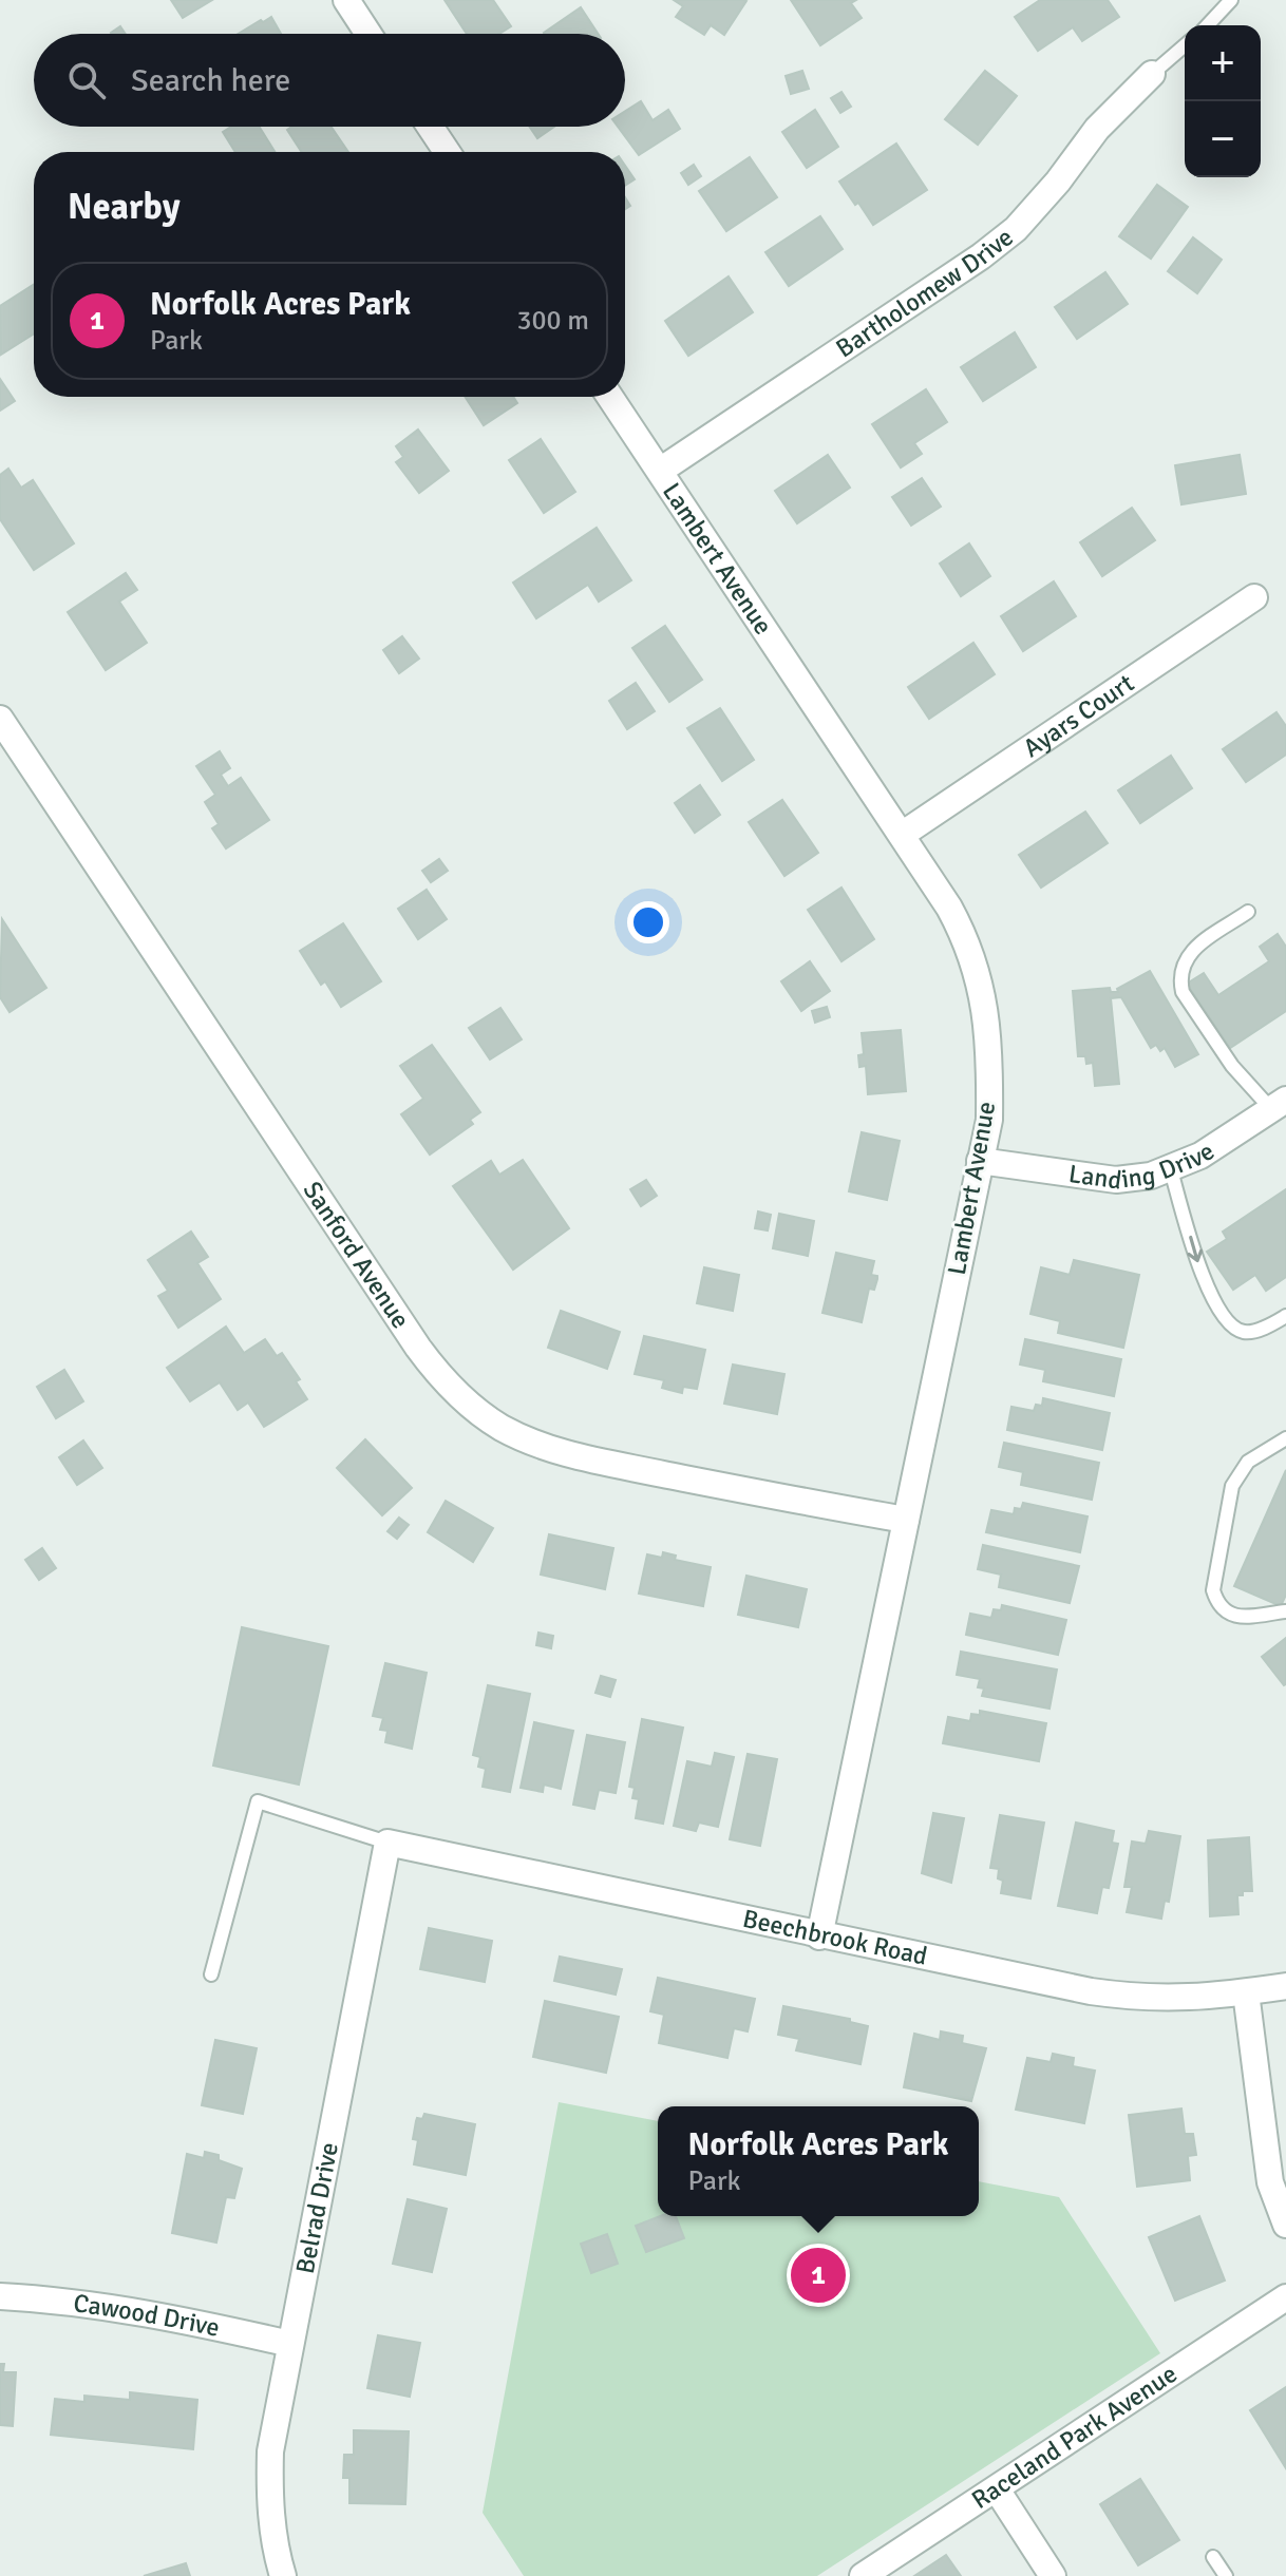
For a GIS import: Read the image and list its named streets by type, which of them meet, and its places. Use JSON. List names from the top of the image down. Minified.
{"streets":{"street":["Bartholomew Drive","Lambert Avenue","Ayars Court","Landing Drive","Sanford Avenue","Beechbrook Road","Belrad Drive","Cawood Drive","Raceland Park Avenue"]},"crossings":[["Bartholomew Drive","Lambert Avenue"],["Lambert Avenue","Ayars Court"],["Lambert Avenue","Landing Drive"],["Lambert Avenue","Sanford Avenue"],["Lambert Avenue","Beechbrook Road"],["Beechbrook Road","Belrad Drive"],["Belrad Drive","Cawood Drive"]],"page":{"map_buttons":["+","−"],"search":"Search here","heading":"Nearby","list":[{"mark":"1","name":"Norfolk Acres Park","note":"Park","value":"300 m"}],"popup":["Norfolk Acres Park","Park"],"pins":"1"}}
